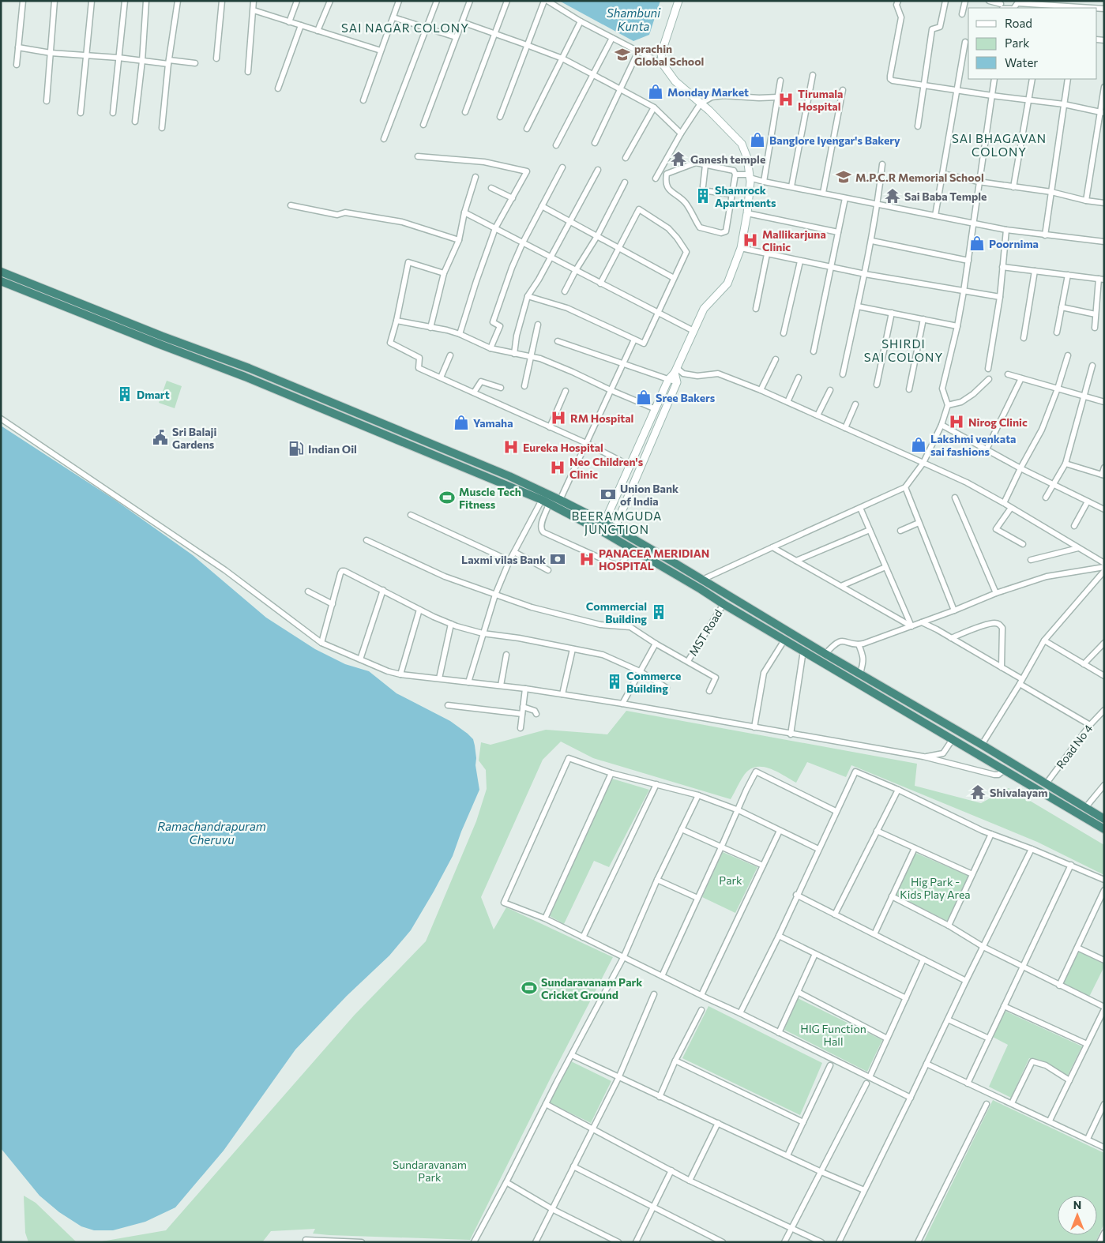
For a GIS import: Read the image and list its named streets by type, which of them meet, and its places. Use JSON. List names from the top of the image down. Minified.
{"streets":{"street":["MST Road","Road No 4"]},"districts":["SAI NAGAR COLONY","SAI BHAGAVAN COLONY","SHIRDI SAI COLONY","BEERAMGUDA JUNCTION"],"water":["Shambuni Kunta","Ramachandrapuram Cheruvu"],"parks":["Park","Hig Park - Kids Play Area","HIG Function Hall","Sundaravanam Park"],"places":{"school or university":["prachin Global School","M.P.C.R Memorial School"],"shop":["Monday Market","Banglore Iyengar's Bakery","Poornima","Sree Bakers","Yamaha","Lakshmi venkata sai fashions"],"hospital":["Tirumala Hospital","Mallikarjuna Clinic","RM Hospital","Nirog Clinic","Eureka Hospital","Neo Children's Clinic","PANACEA MERIDIAN HOSPITAL"],"temple":["Ganesh temple","Sai Baba Temple","Shivalayam"],"building":["Shamrock Apartments","Dmart","Commercial Building","Commerce Building"],"public building":["Sri Balaji Gardens"],"fuel station":["Indian Oil"],"bank":["Union Bank of India","Laxmi vilas Bank"],"sports":["Muscle Tech Fitness","Sundaravanam Park Cricket Ground"]},"legend":["Road","Park","Water"],"north":"top"}
